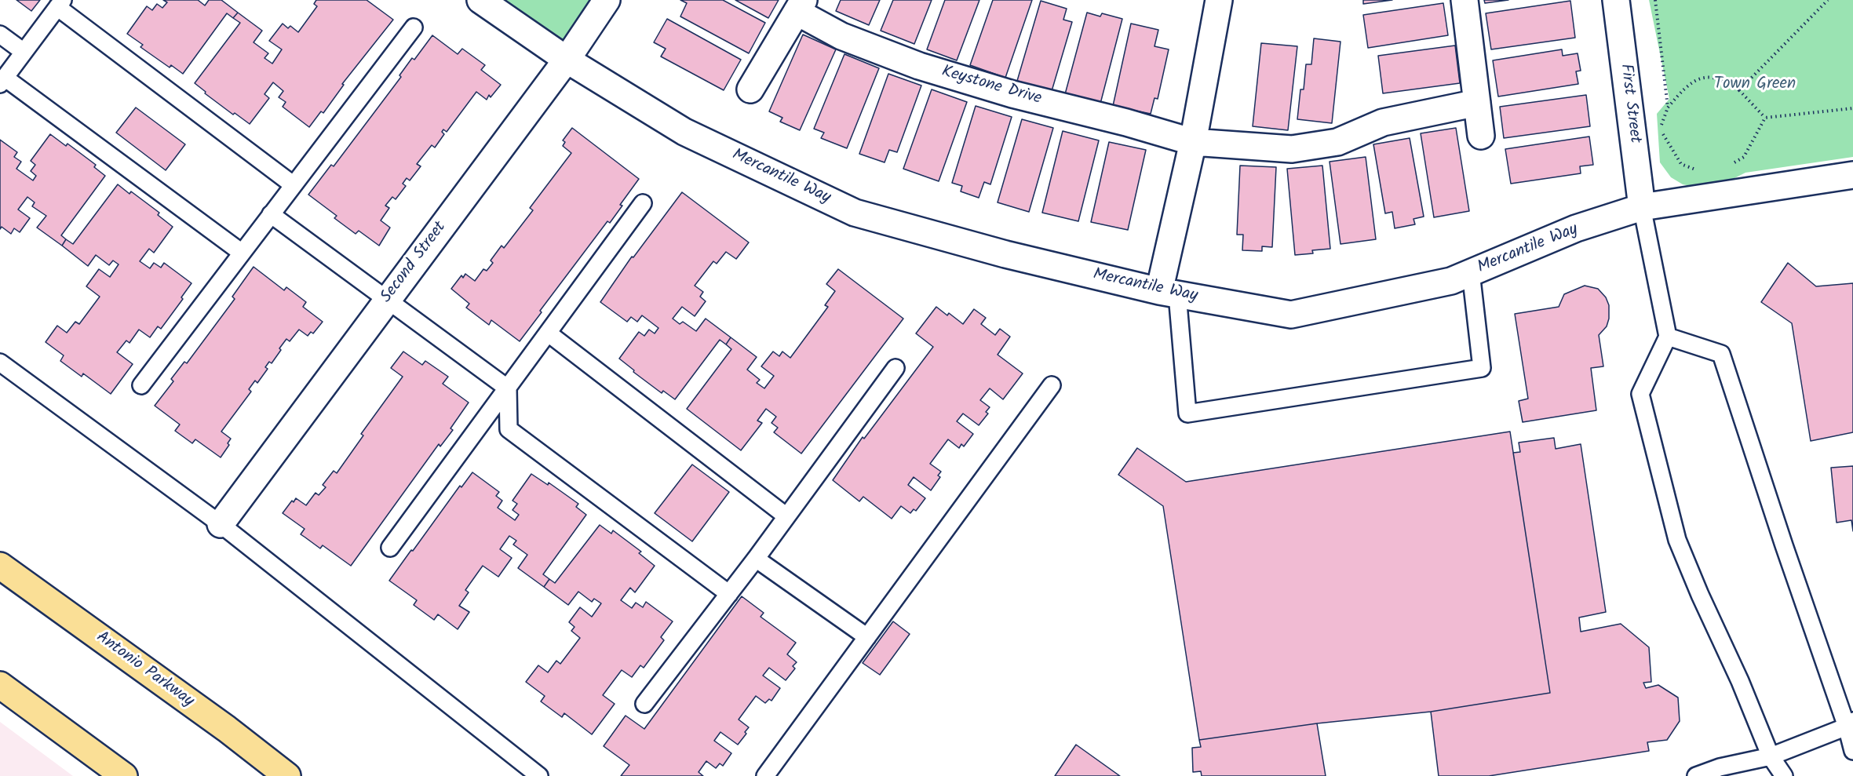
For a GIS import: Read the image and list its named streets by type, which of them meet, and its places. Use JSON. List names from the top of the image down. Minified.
{"streets":{"main road":["Antonio Parkway"],"street":["Keystone Drive","First Street","Mercantile Way","Second Street"]},"crossings":[["First Street","Mercantile Way"],["Mercantile Way","Second Street"]],"parks":["Town Green"]}
